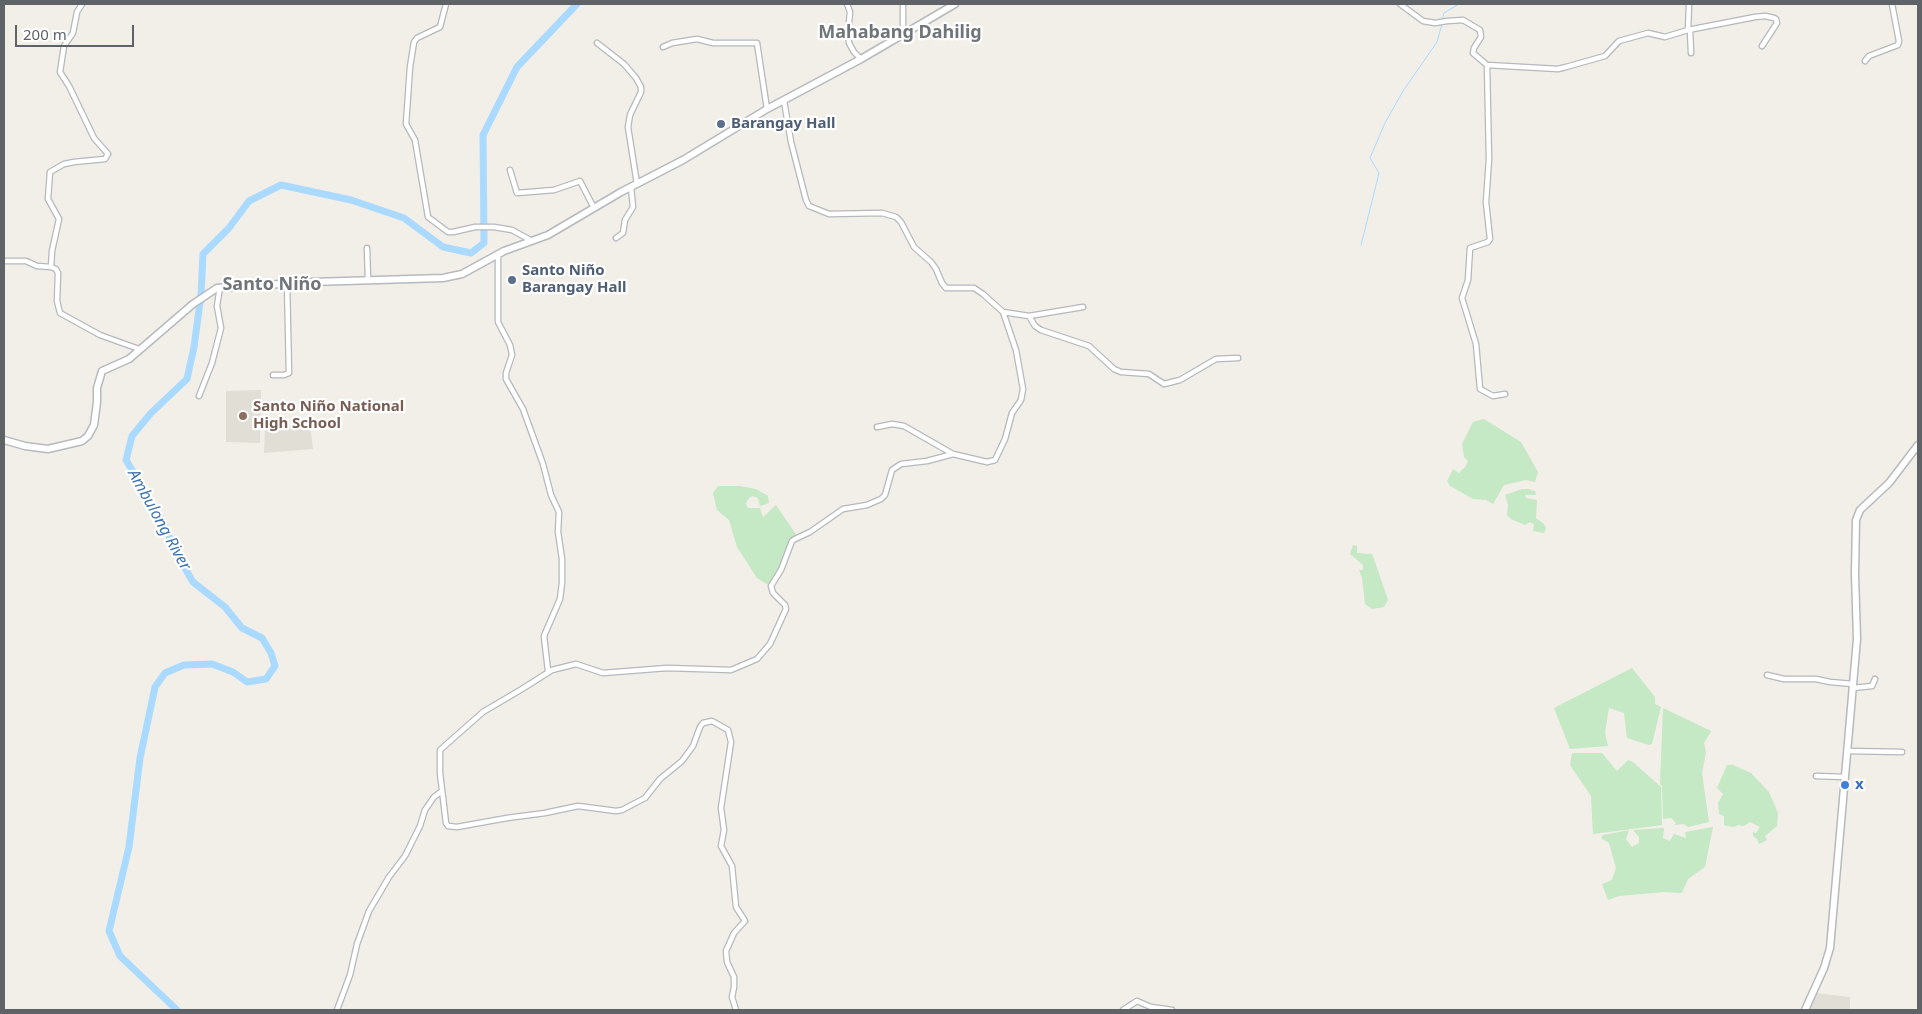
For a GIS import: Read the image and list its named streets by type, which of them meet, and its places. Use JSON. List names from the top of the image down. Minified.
{"districts":["Mahabang Dahilig","Santo Niño"],"water":["Ambulong River"],"places":["Barangay Hall","Santo Niño Barangay Hall","Santo Niño National High School","x"],"scale_bar":"200 m"}
